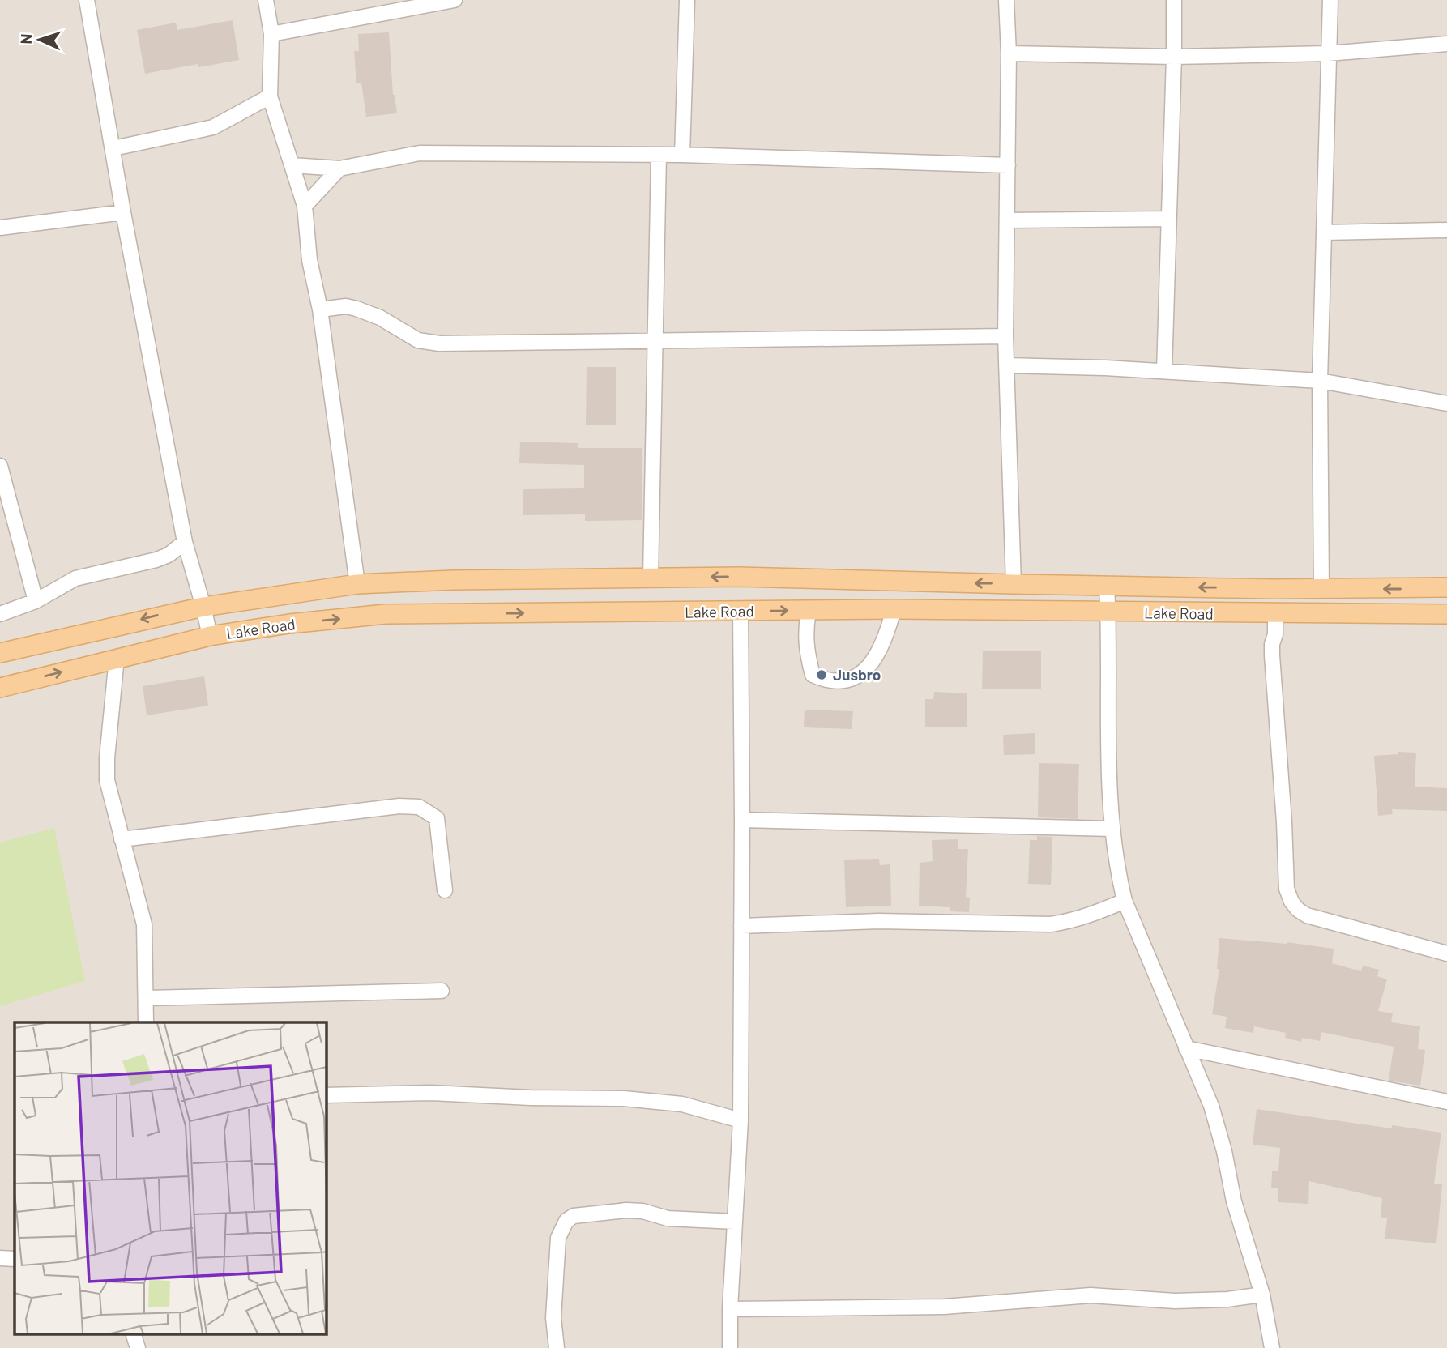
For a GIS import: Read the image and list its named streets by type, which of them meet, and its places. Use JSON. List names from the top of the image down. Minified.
{"streets":{"main road":["Lake Road"]},"places":["Jusbro"],"north":"left"}
